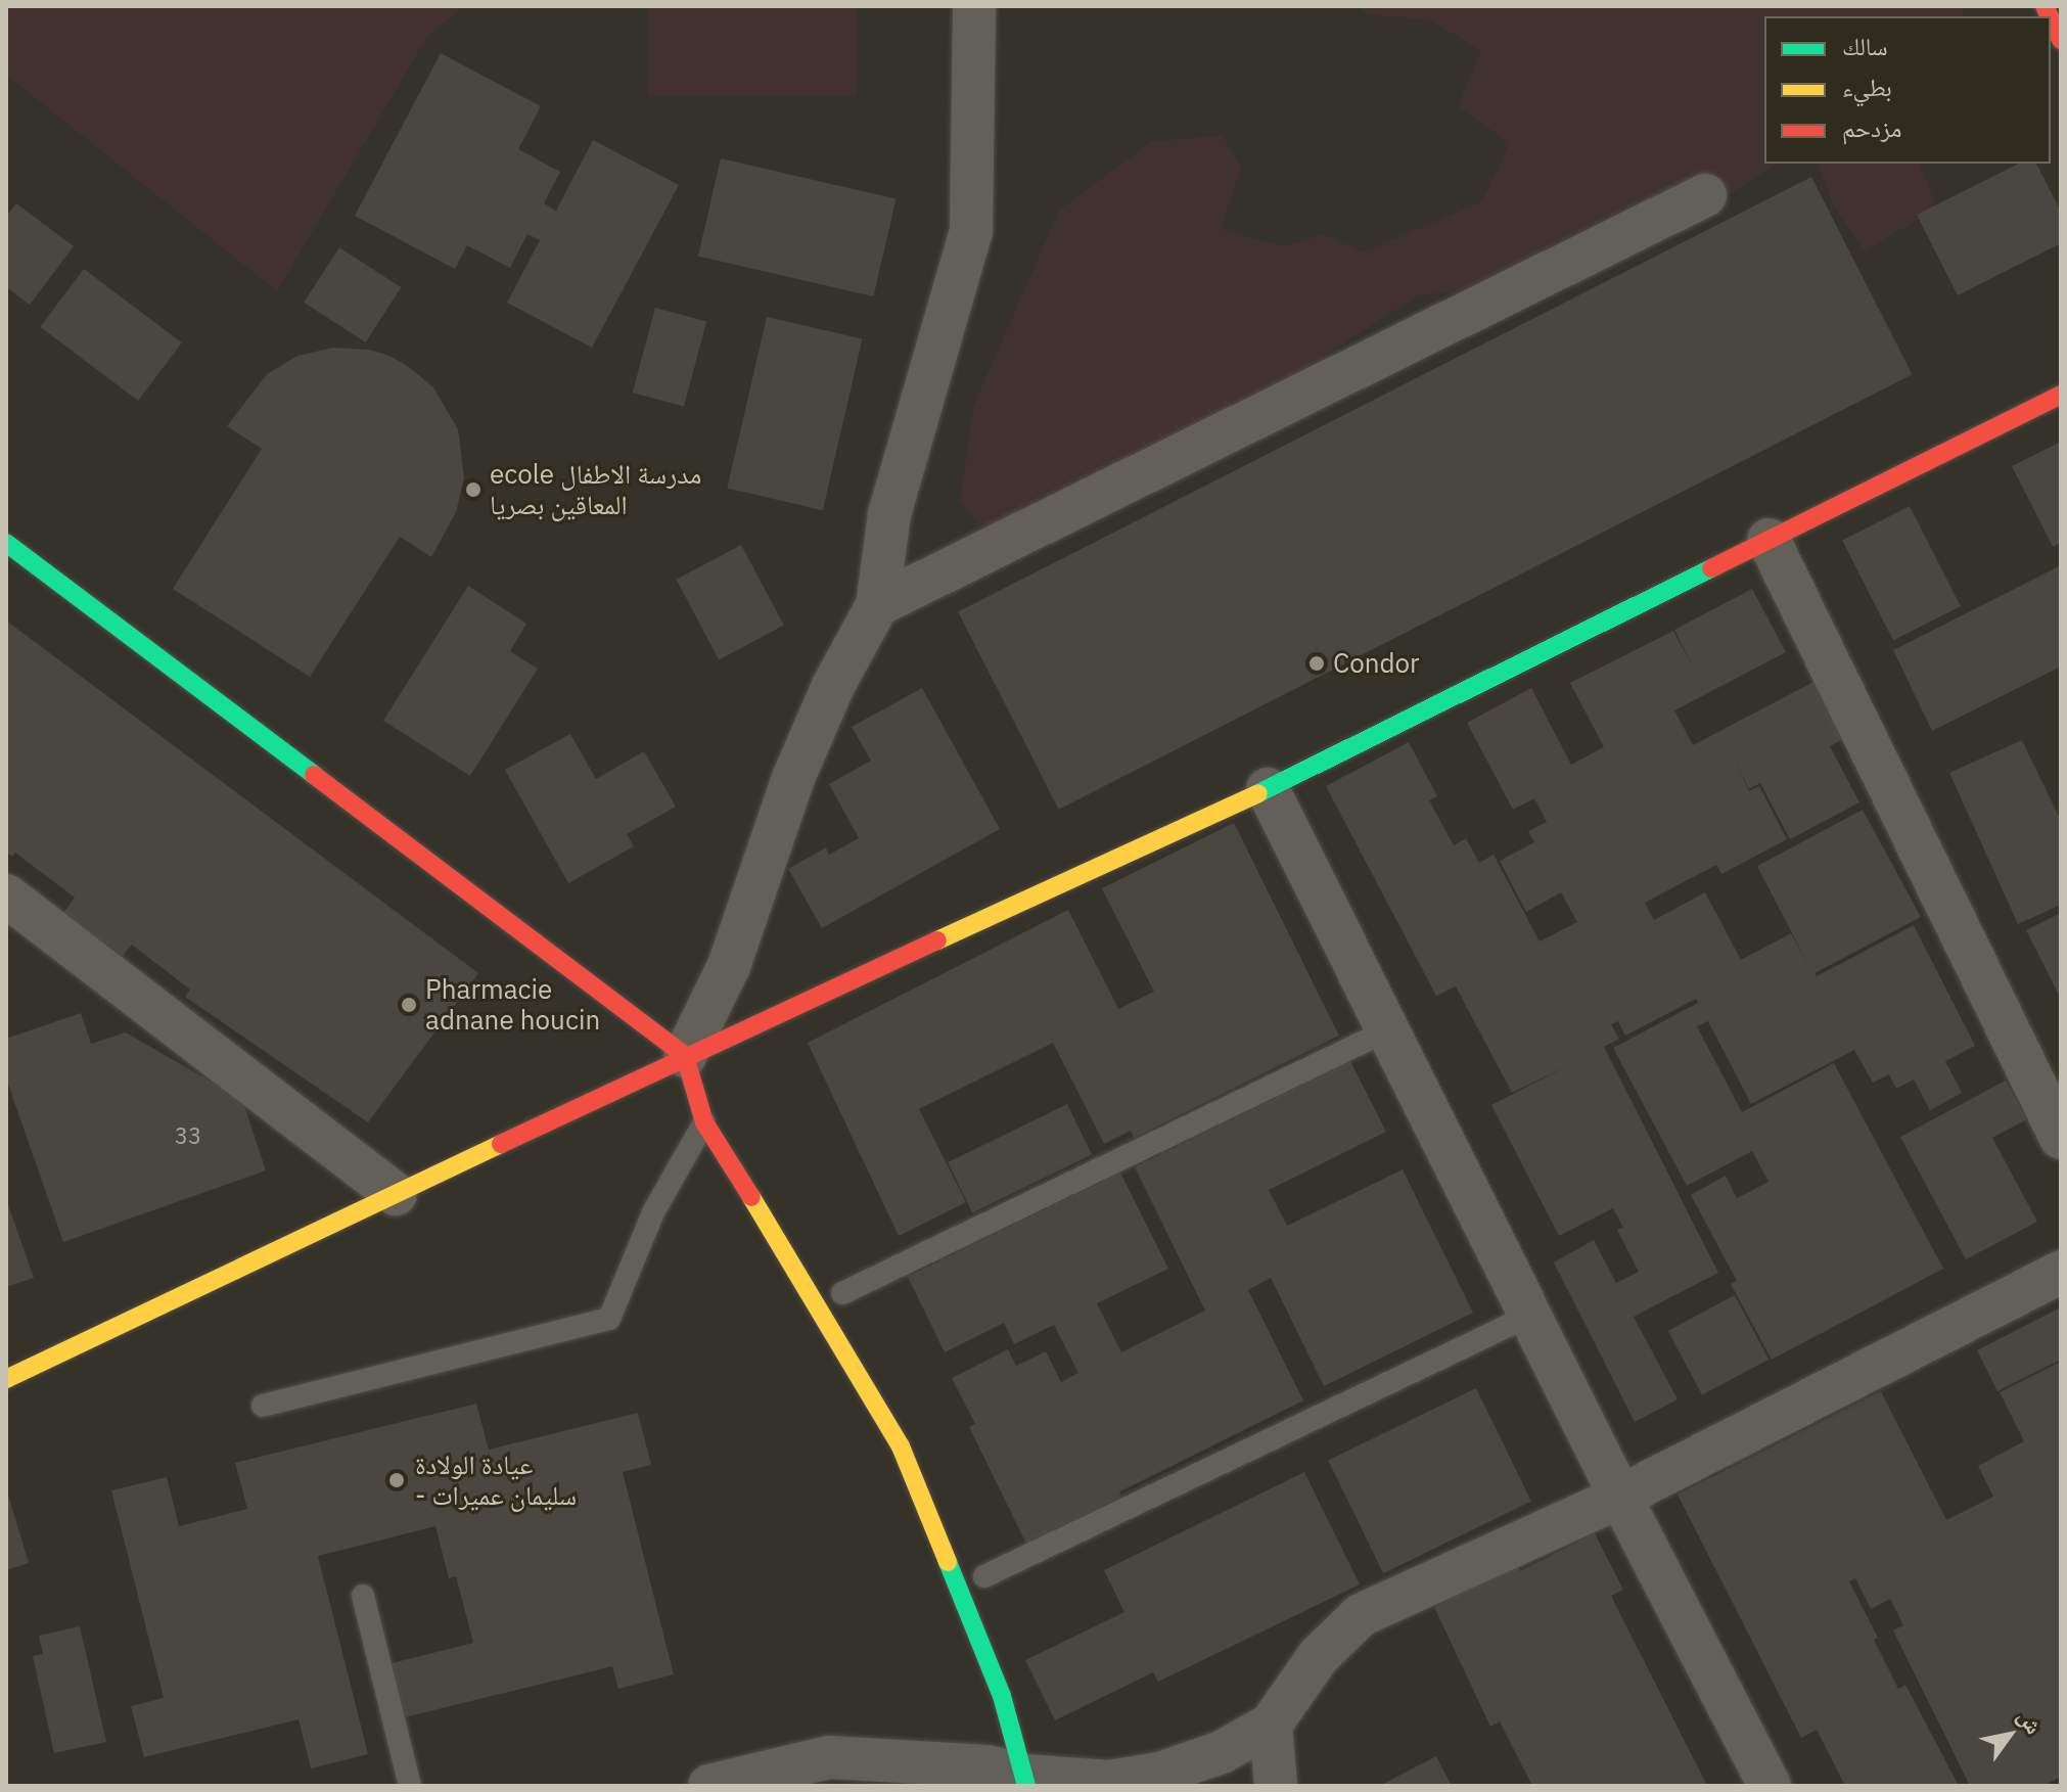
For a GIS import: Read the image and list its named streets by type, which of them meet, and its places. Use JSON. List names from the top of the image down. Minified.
{"places":["ecole مدرسة الاطفال المعاقين بصريا","Condor","Pharmacie adnane houcin","عيادة الولادة - سليمان عميرات"],"house_numbers":["33"],"legend":["سالك","بطيء","مزدحم"],"north":"top right"}
